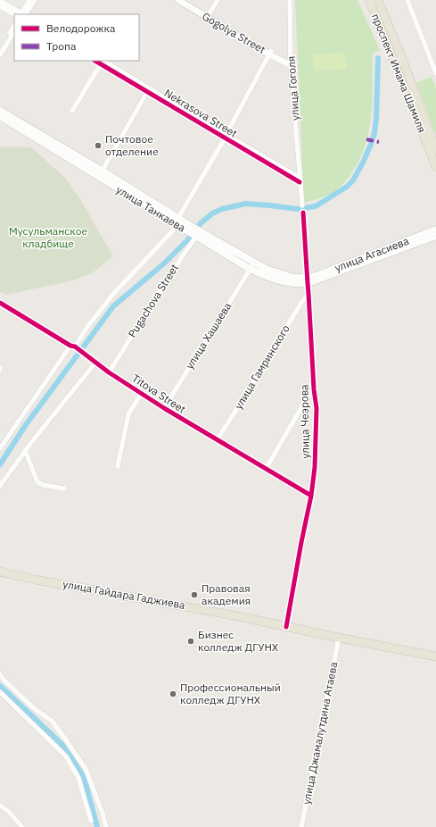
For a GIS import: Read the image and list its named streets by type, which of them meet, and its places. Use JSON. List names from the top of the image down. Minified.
{"streets":{"main road":["проспект Имама Шамиля","улица Танкаева","улица Агасиева","улица Гайдара Гаджиева"],"street":["Gogolya Street","улица Гоголя","Nekrasova Street","Pugachova Street","улица Хашаева","улица Гамринского","Titova Street","улица Чеэрова","улица Джамалутдина Атаева"]},"crossings":[["Gogolya Street","улица Гоголя"],["улица Гоголя","Nekrasova Street"],["улица Танкаева","улица Агасиева"],["улица Танкаева","Pugachova Street"],["улица Танкаева","улица Хашаева"],["улица Танкаева","улица Чеэрова"],["улица Агасиева","улица Чеэрова"],["Pugachova Street","Titova Street"],["улица Хашаева","Titova Street"],["улица Гамринского","Titova Street"],["улица Гамринского","улица Чеэрова"],["Titova Street","улица Чеэрова"],["улица Чеэрова","улица Гайдара Гаджиева"],["улица Гайдара Гаджиева","улица Джамалутдина Атаева"]],"parks":["Мусульманское кладбище"],"places":["Почтовое отделение","Правовая академия","Бизнес колледж ДГУНХ","Профессиональный колледж ДГУНХ"],"legend":["Велодорожка","Тропа"]}
